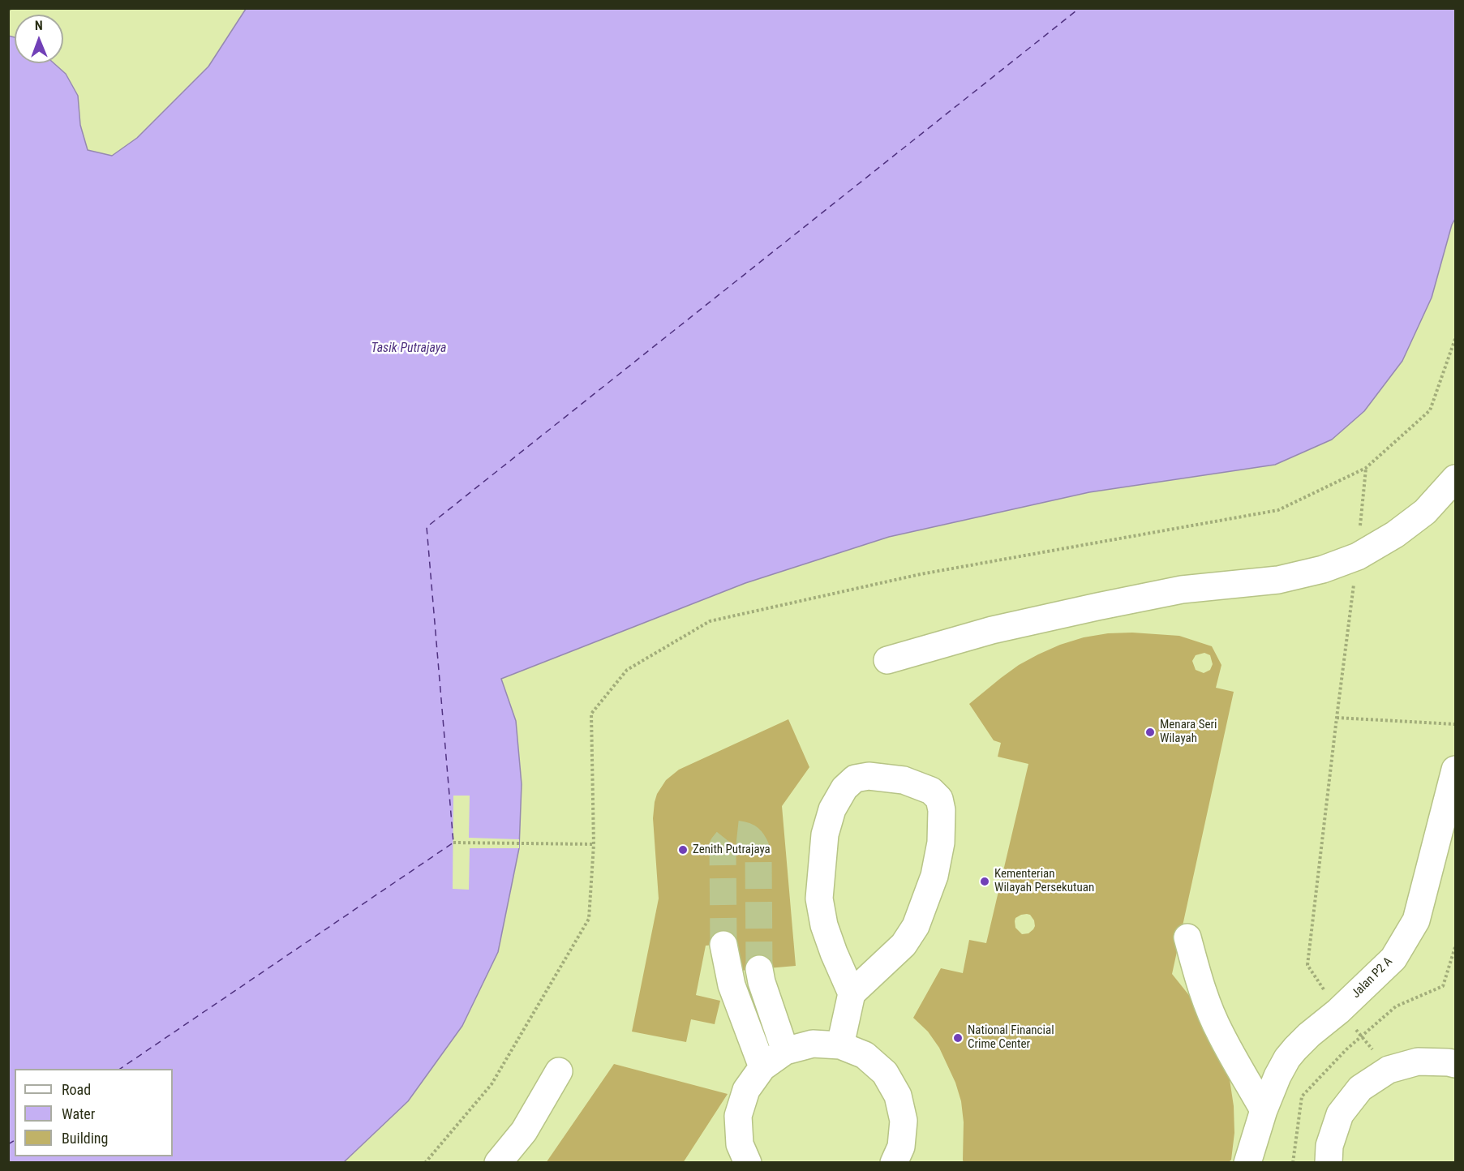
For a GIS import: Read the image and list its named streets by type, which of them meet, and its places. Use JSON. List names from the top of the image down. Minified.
{"streets":{"street":["Jalan P2 A"]},"water":["Tasik Putrajaya"],"places":["Menara Seri Wilayah","Zenith Putrajaya","Kementerian Wilayah Persekutuan","National Financial Crime Center"],"legend":["Road","Water","Building"],"north":"top"}
